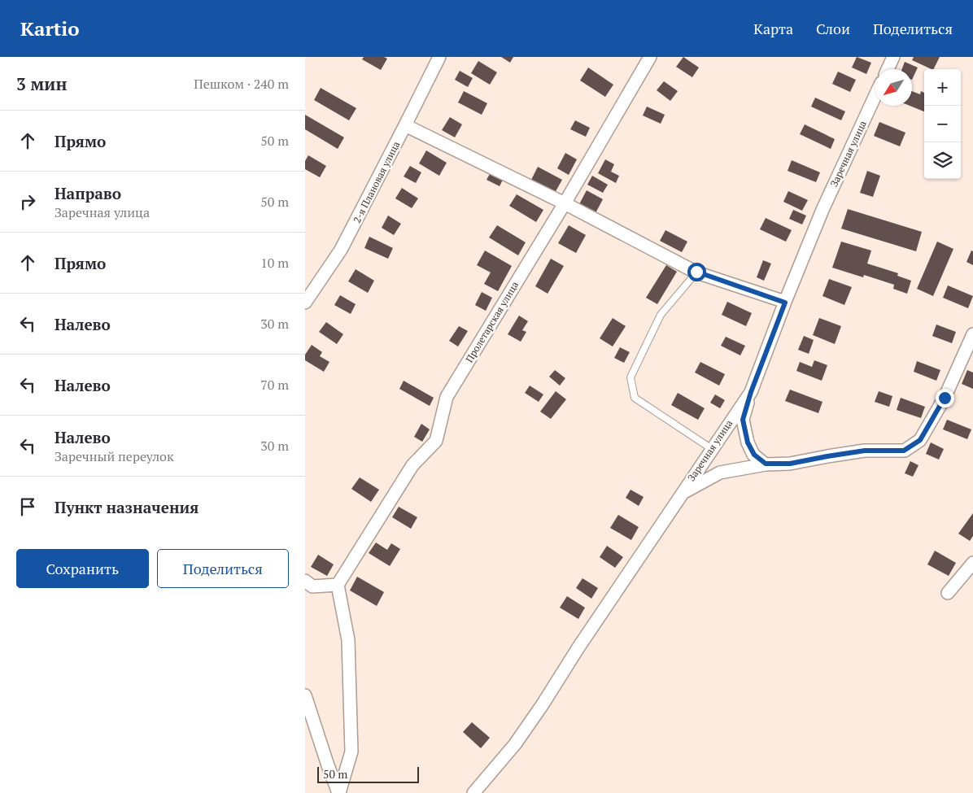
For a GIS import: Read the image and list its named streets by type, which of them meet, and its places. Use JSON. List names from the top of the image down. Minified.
{"streets":{"street":["Заречная улица","2-я Плановая улица","Пролетарская улица"]},"scale_bar":"50 m","north":"bottom left","page":{"header":"Kartio","nav":["Карта","Слои","Поделиться"],"heading":["3 мин","Пешком · 240 m"],"map_buttons":["+","−"],"list":[["Прямо","50 m"],["Направо","Заречная улица","50 m"],["Прямо","10 m"],["Налево","30 m"],["Налево","70 m"],["Налево","Заречный переулок","30 m"],"Пункт назначения"],"buttons":["Сохранить","Поделиться"],"scale":"50 m"}}
